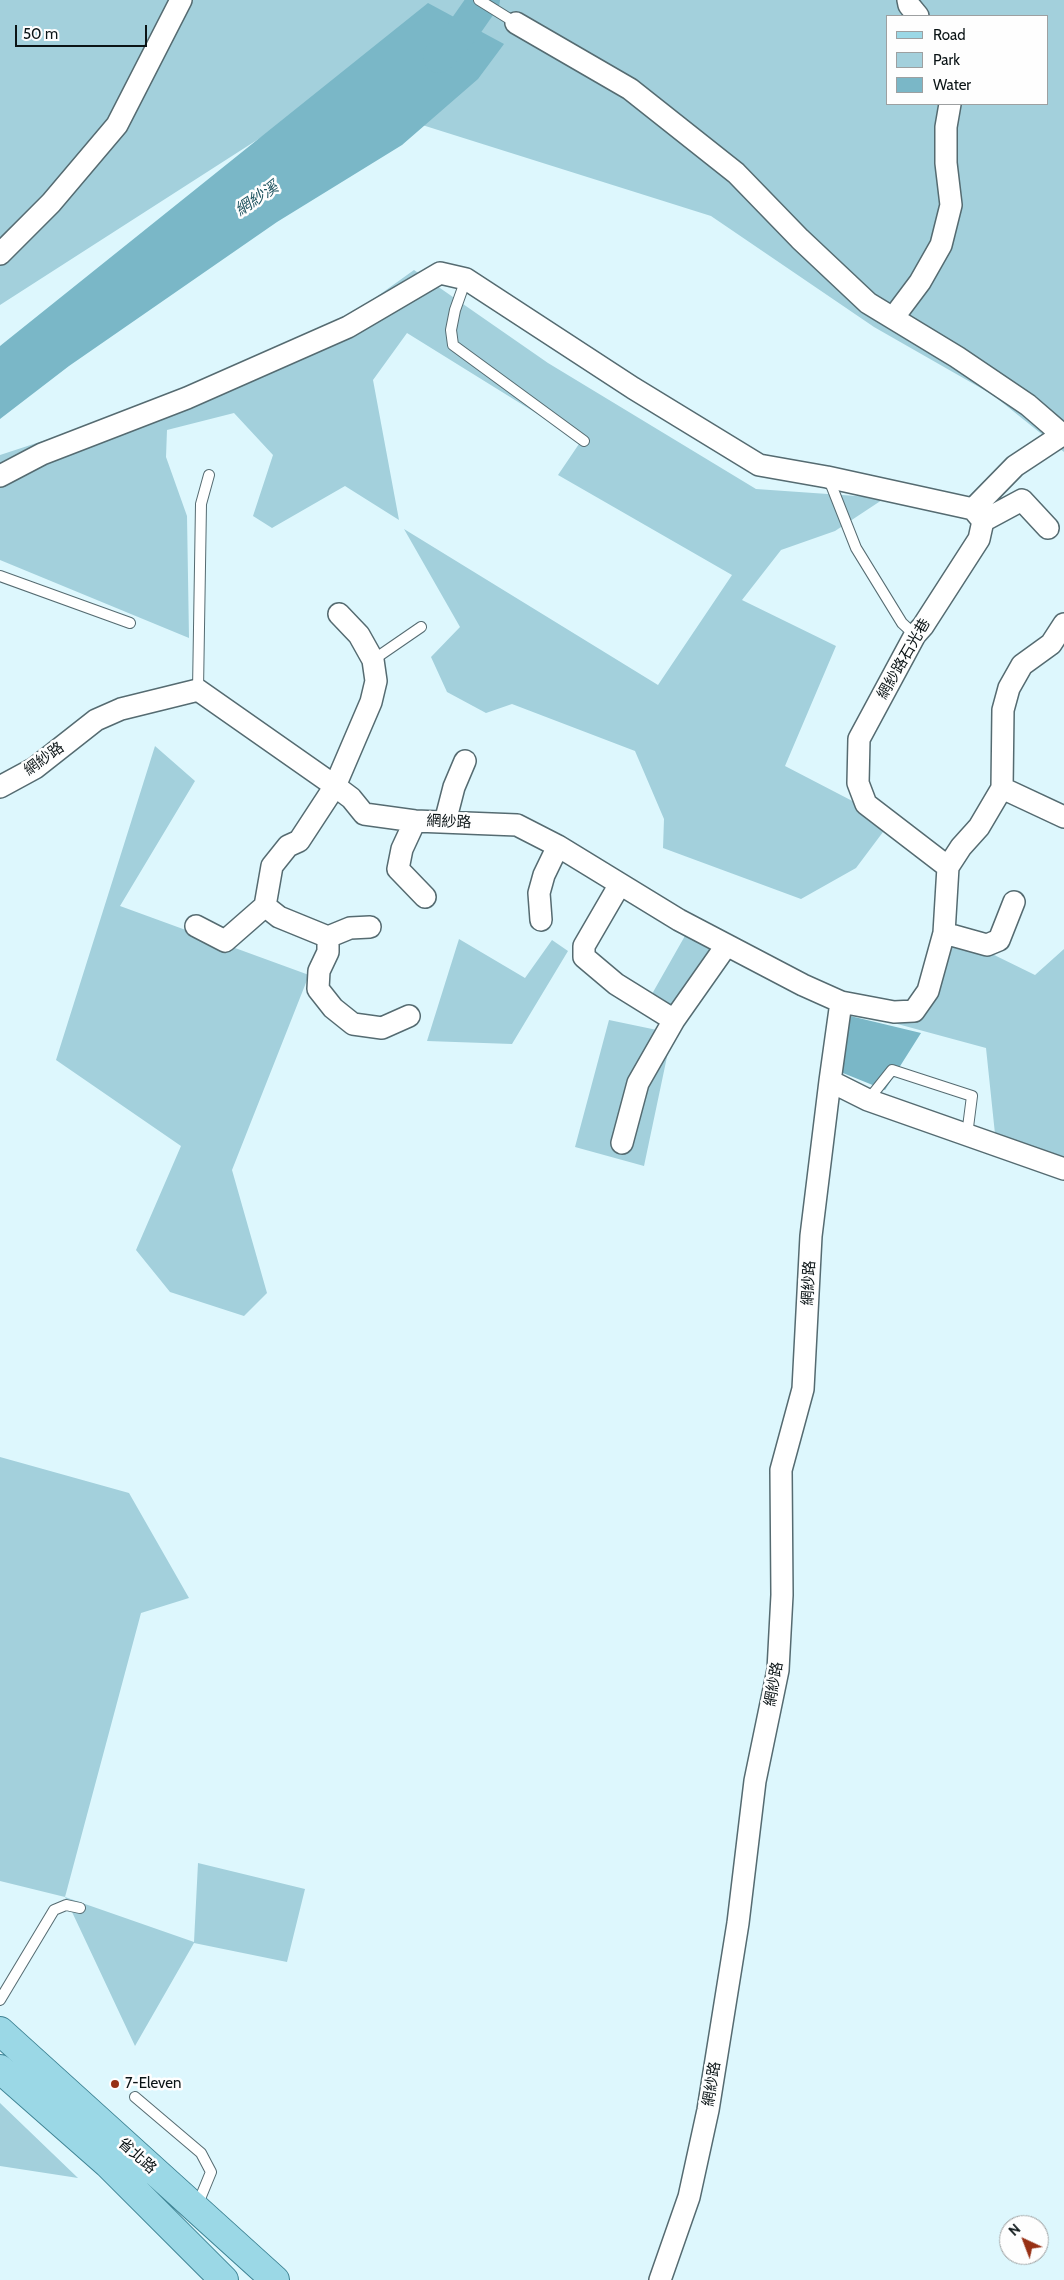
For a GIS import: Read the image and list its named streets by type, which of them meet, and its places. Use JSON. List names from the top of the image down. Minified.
{"streets":{"main road":["省北路"],"street":["網紗路石光巷","網紗路"]},"water":["網紗溪"],"places":["7-Eleven"],"legend":["Road","Park","Water"],"scale_bar":"50 m","north":"top left"}
